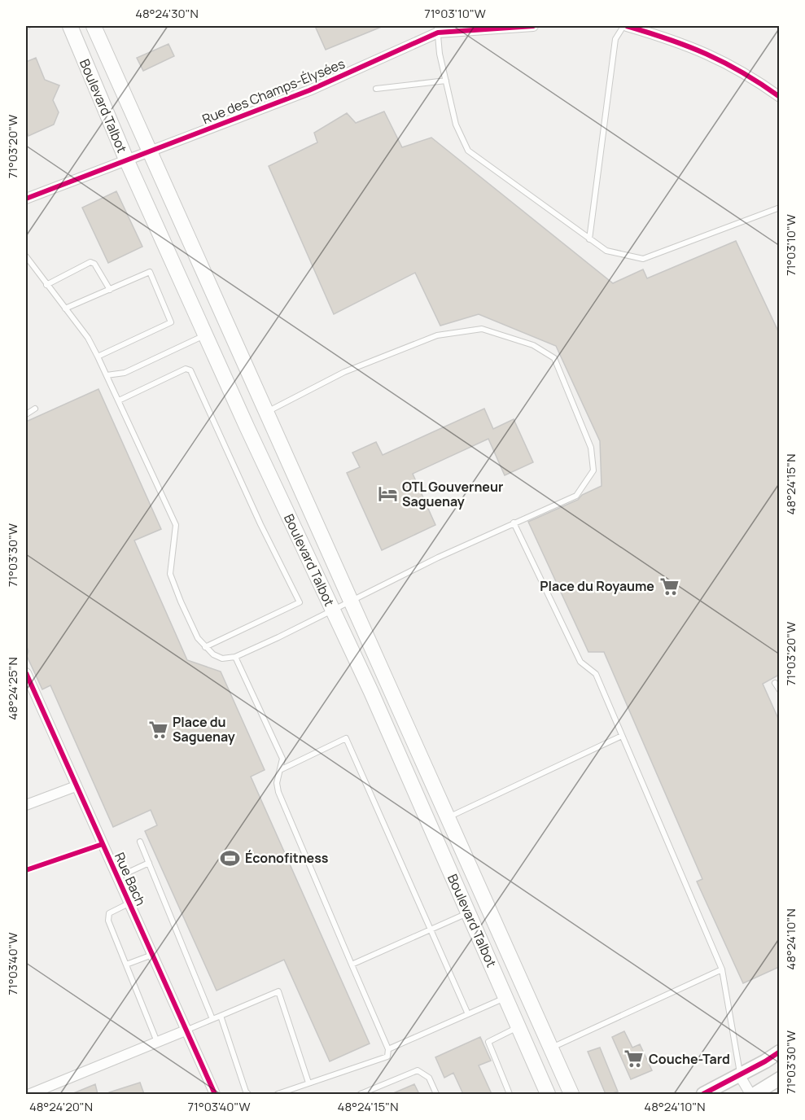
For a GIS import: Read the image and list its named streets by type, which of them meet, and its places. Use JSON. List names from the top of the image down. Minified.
{"streets":{"main road":["Boulevard Talbot"],"street":["Rue des Champs-Élysées","Rue Bach"]},"crossings":[["Rue des Champs-Élysées","Boulevard Talbot"]],"places":{"hotel":["OTL Gouverneur Saguenay"],"supermarket":["Place du Royaume","Place du Saguenay","Couche-Tard"],"sports":["Éconofitness"]},"coordinates":["48°24'30\"N","71°03'10\"W","71°03'20\"W","48°24'15\"N","71°03'30\"W","48°24'25\"N","48°24'10\"N","71°03'40\"W","48°24'20\"N"]}
